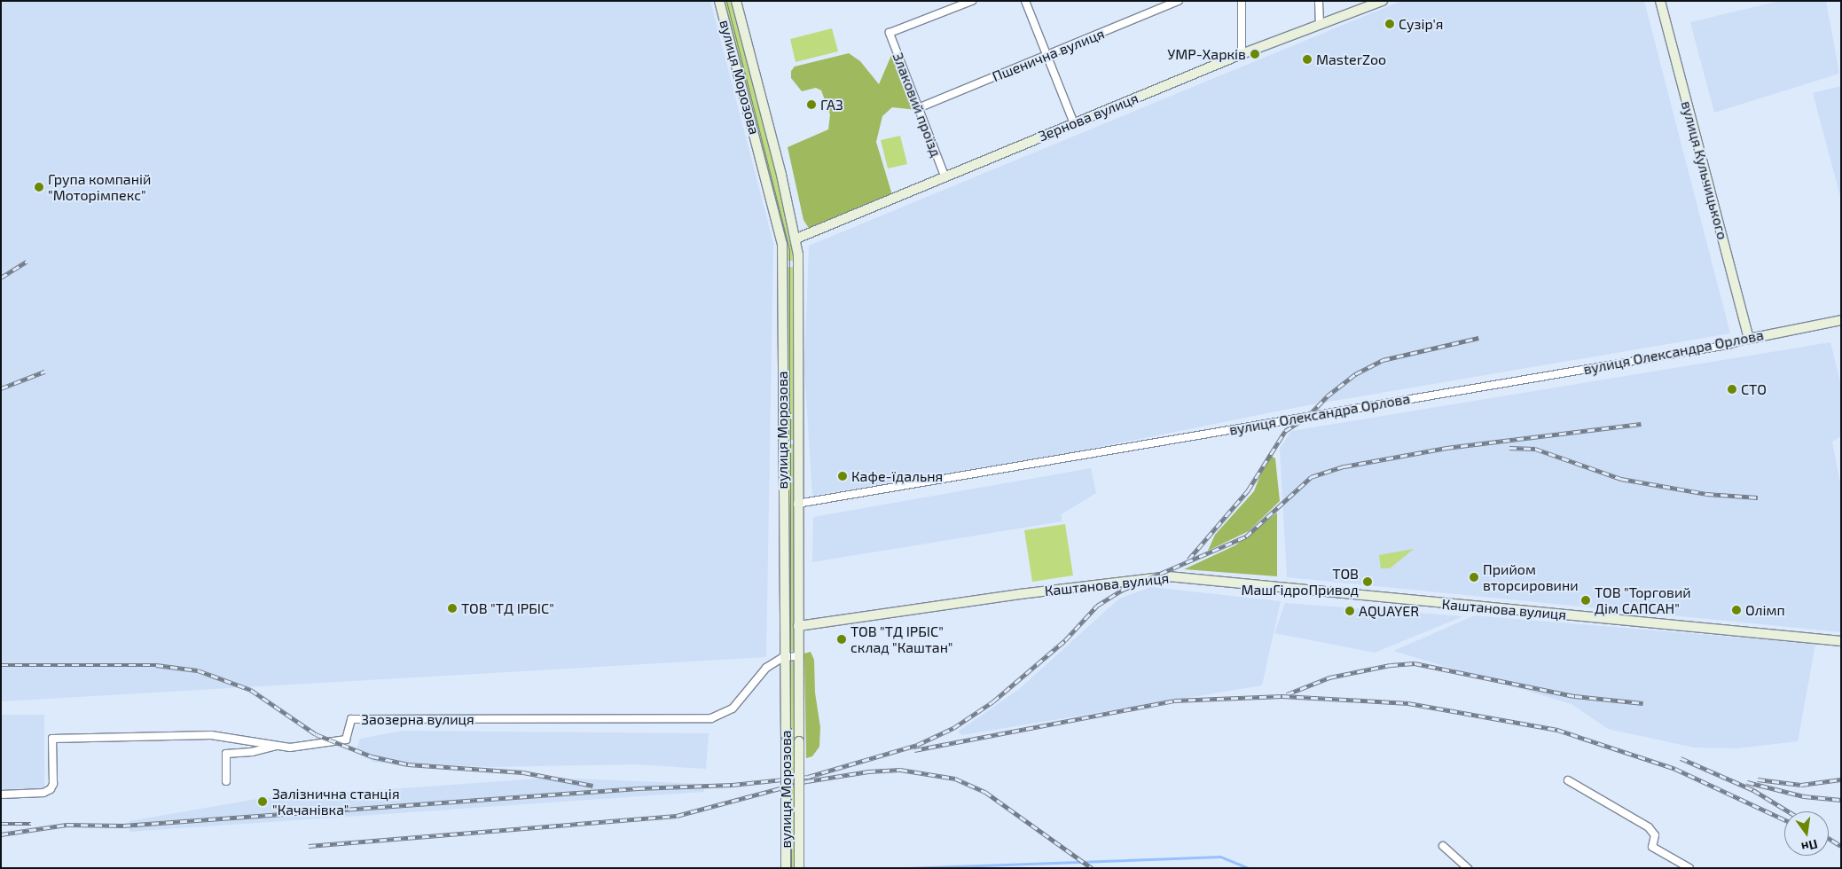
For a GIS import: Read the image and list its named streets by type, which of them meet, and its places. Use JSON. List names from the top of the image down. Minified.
{"streets":{"street":["Пшенична вулиця","вулиця Морозова","Злаковий проїзд","Зернова вулиця","вулиця Кульчицького","вулиця Олександра Орлова","Каштанова вулиця","Заозерна вулиця"]},"crossings":[["Пшенична вулиця","Злаковий проїзд"],["вулиця Морозова","Зернова вулиця"],["вулиця Морозова","вулиця Олександра Орлова"],["вулиця Морозова","Каштанова вулиця"],["вулиця Морозова","Заозерна вулиця"],["Злаковий проїзд","Зернова вулиця"],["вулиця Кульчицького","вулиця Олександра Орлова"]],"places":["Сузір'я","УМР-Харків","MasterZoo","ГАЗ","Група компаній \"Моторімпекс\"","СТО","Кафе-їдальня","Прийом вторсировини","ТОВ МашГідроПривод","ТОВ \"Торговий Дім САПСАН\"","ТОВ \"ТД ІРБІС\"","Олімп","AQUAYER","ТОВ \"ТД ІРБІС\" склад \"Каштан\"","Залізнична станція \"Качанівка\""],"north":"bottom"}
